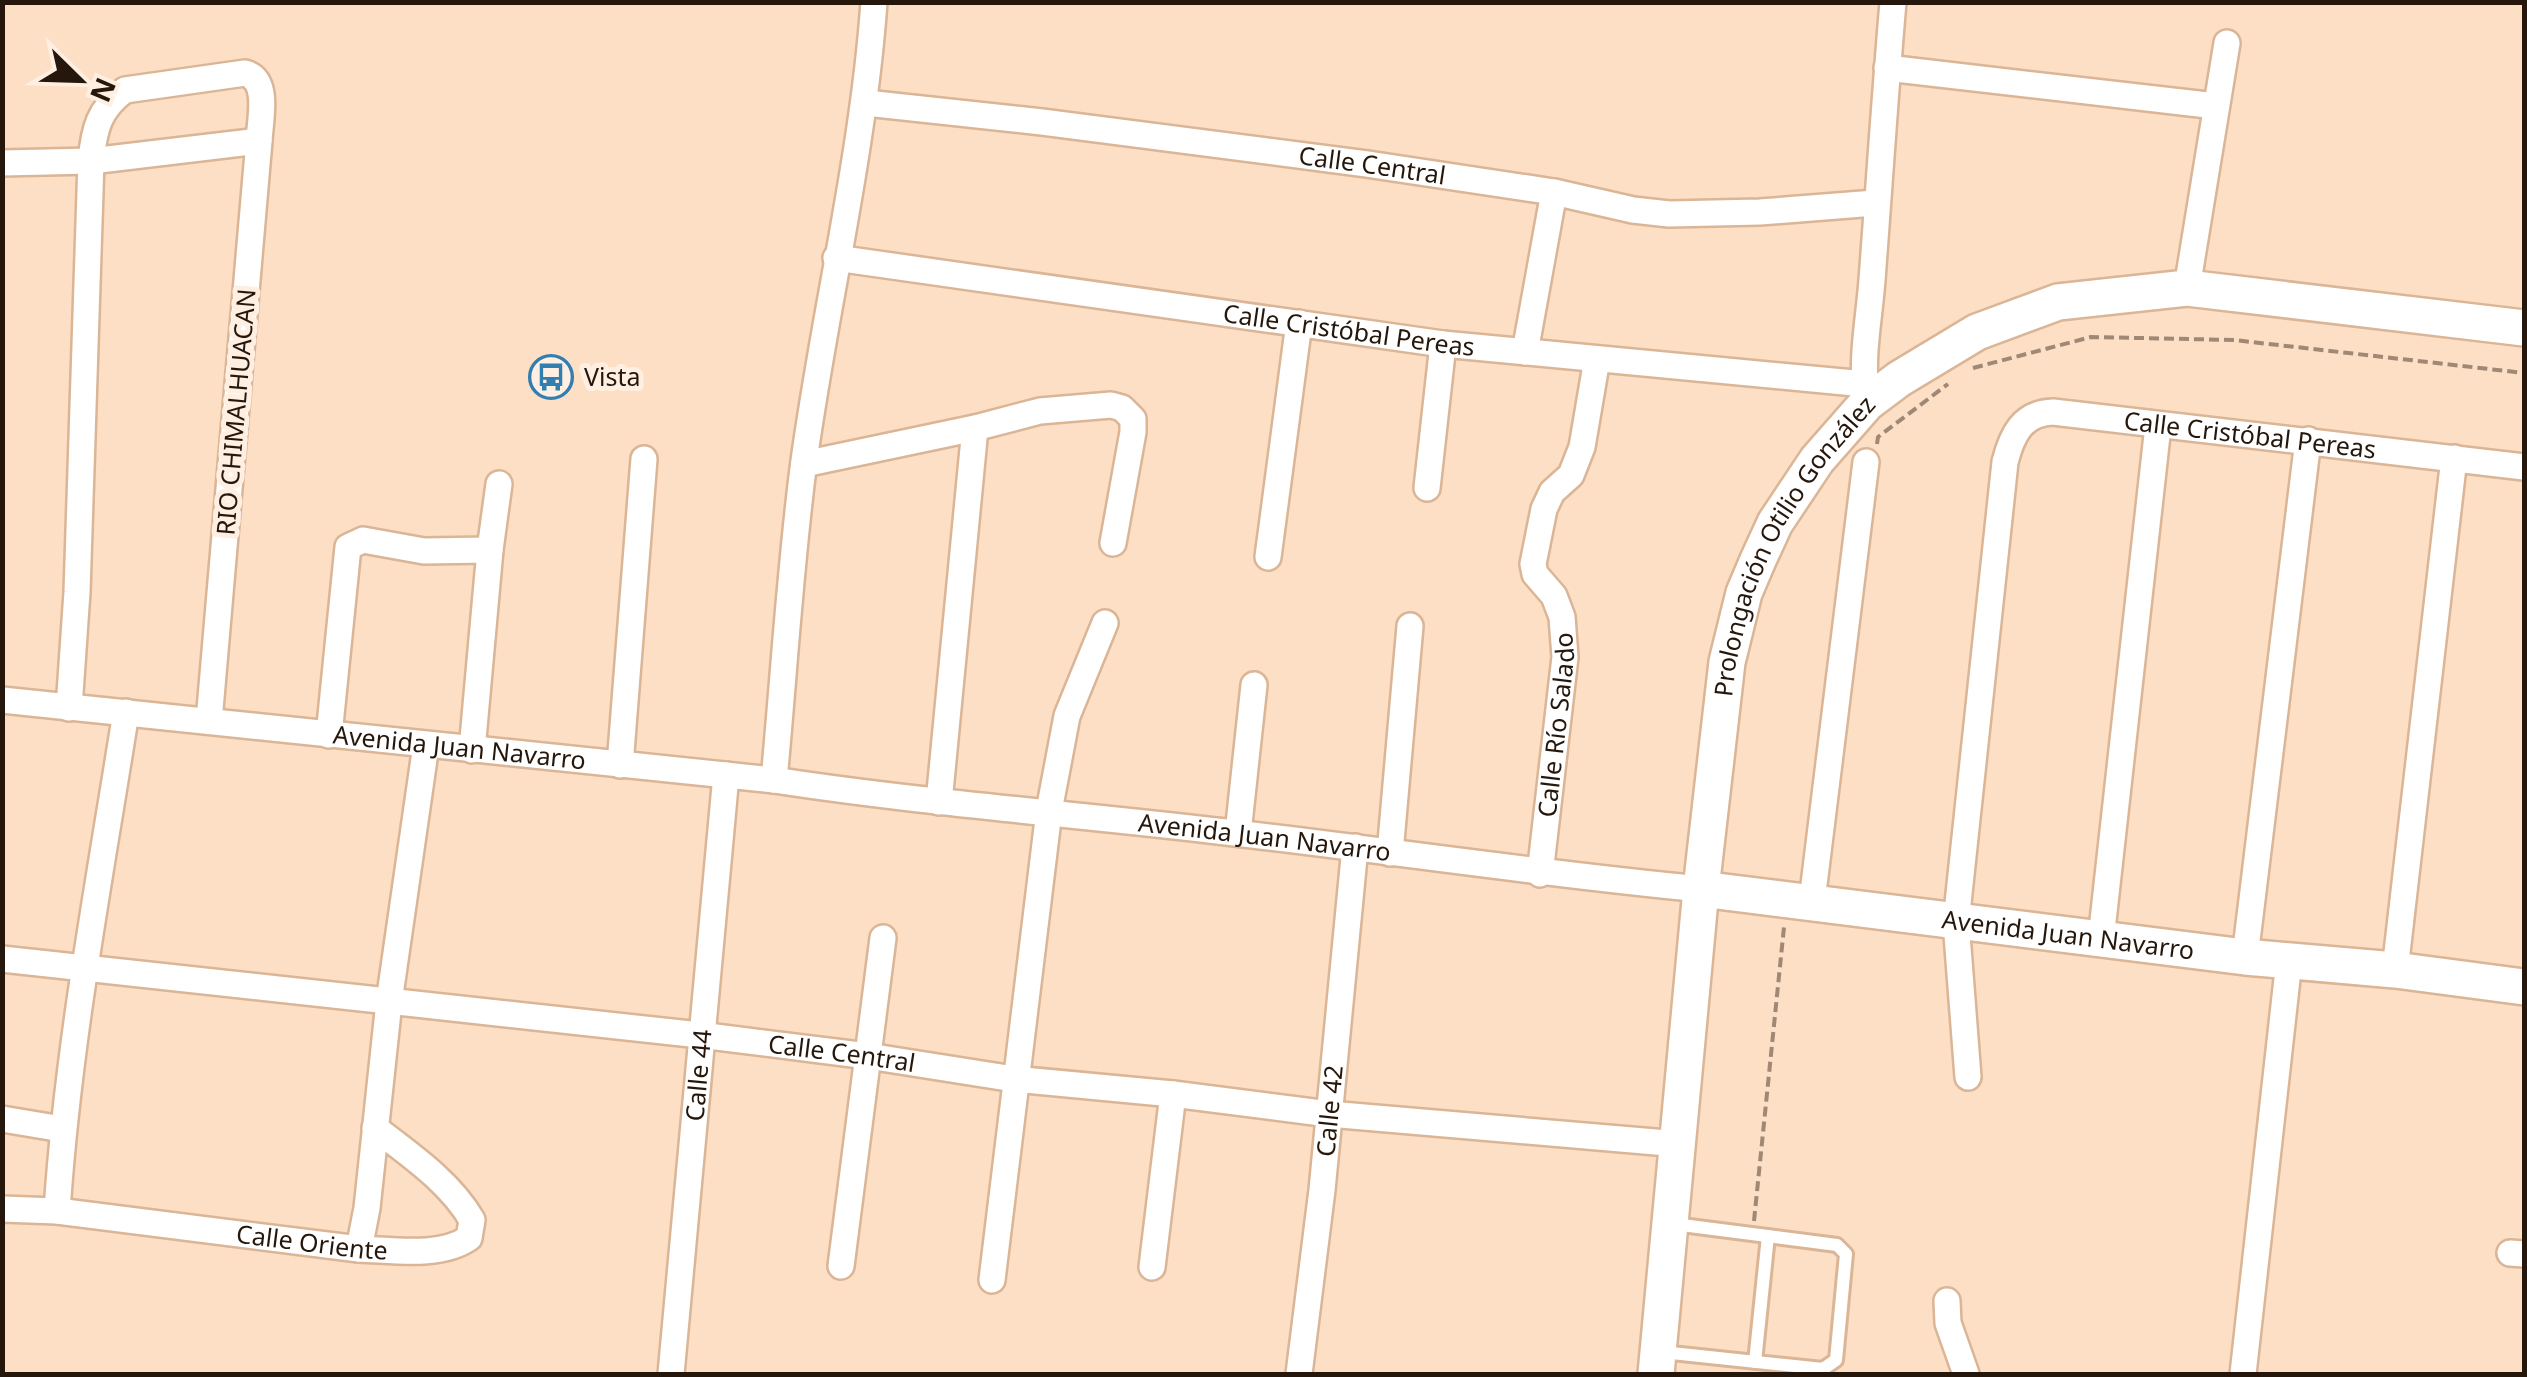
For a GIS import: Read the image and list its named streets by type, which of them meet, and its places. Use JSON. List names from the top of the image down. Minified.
{"streets":{"main road":["Prolongación Otilio González","Avenida Juan Navarro"],"street":["Calle Central","Calle Cristóbal Pereas","RIO CHIMALHUACAN","Calle Río Salado","Calle 44","Calle 42","Calle Oriente"]},"crossings":[["Calle Central","Prolongación Otilio González"],["Calle Central","Calle 44"],["Calle Central","Calle 42"],["Calle Cristóbal Pereas","Prolongación Otilio González"],["Calle Cristóbal Pereas","Calle Río Salado"],["Calle Cristóbal Pereas","Avenida Juan Navarro"],["RIO CHIMALHUACAN","Avenida Juan Navarro"],["Prolongación Otilio González","Avenida Juan Navarro"],["Calle Río Salado","Avenida Juan Navarro"],["Avenida Juan Navarro","Calle 44"],["Avenida Juan Navarro","Calle 42"]],"places":{"bus stop":["Vista"]},"north":"bottom right"}
